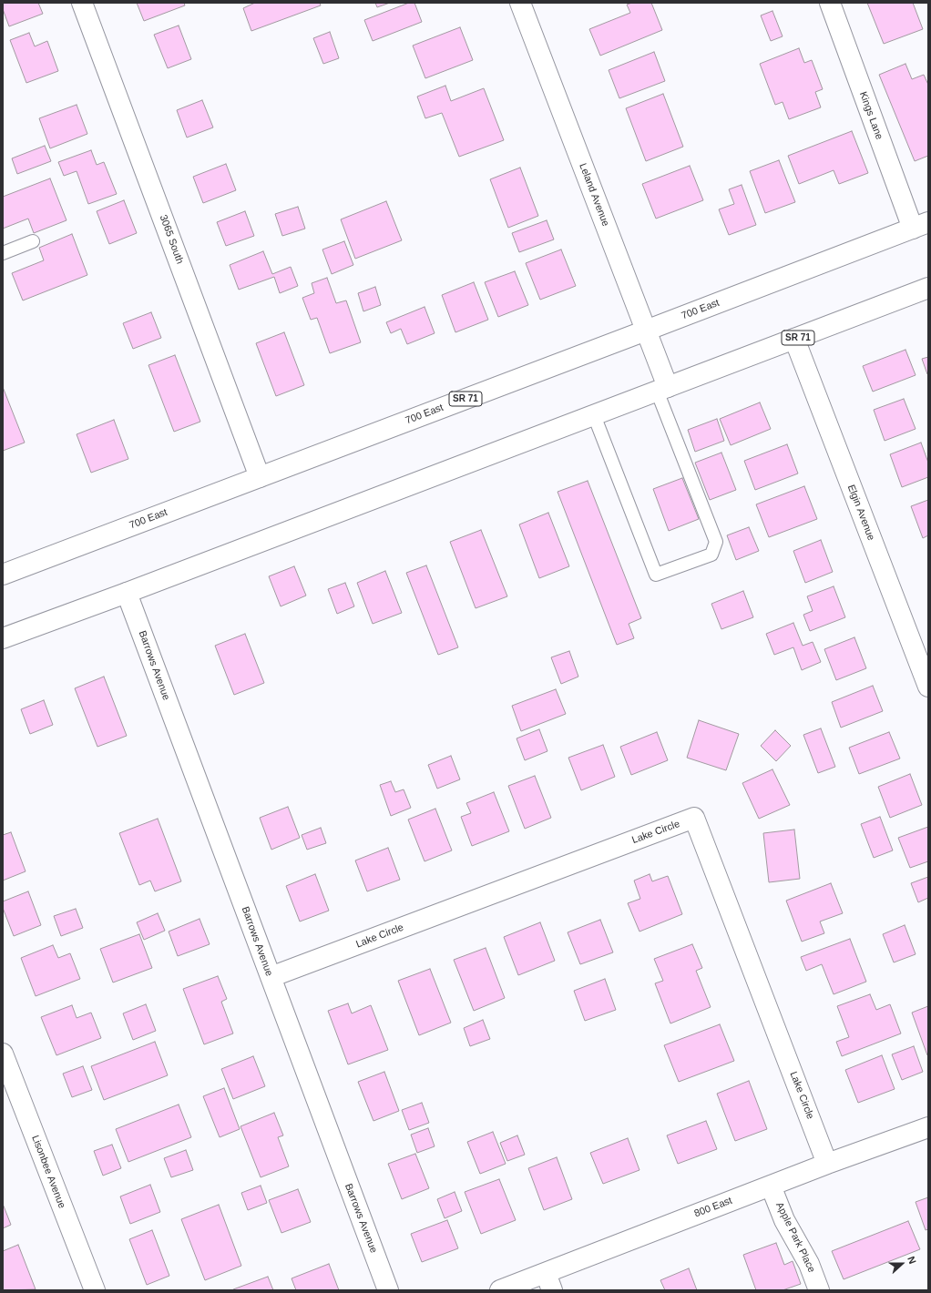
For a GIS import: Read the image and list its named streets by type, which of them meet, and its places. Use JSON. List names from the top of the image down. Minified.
{"streets":{"street":["Kings Lane","Leland Avenue","3065 South","700 East","SR 71","Elgin Avenue","Barrows Avenue","Lake Circle","Lisonbee Avenue","800 East","Apple Park Place"]},"crossings":[["Kings Lane","700 East"],["Leland Avenue","700 East"],["Leland Avenue","SR 71"],["3065 South","700 East"],["SR 71","Elgin Avenue"],["SR 71","Barrows Avenue"],["Barrows Avenue","Lake Circle"],["Lake Circle","800 East"],["800 East","Apple Park Place"]],"north":"right"}
